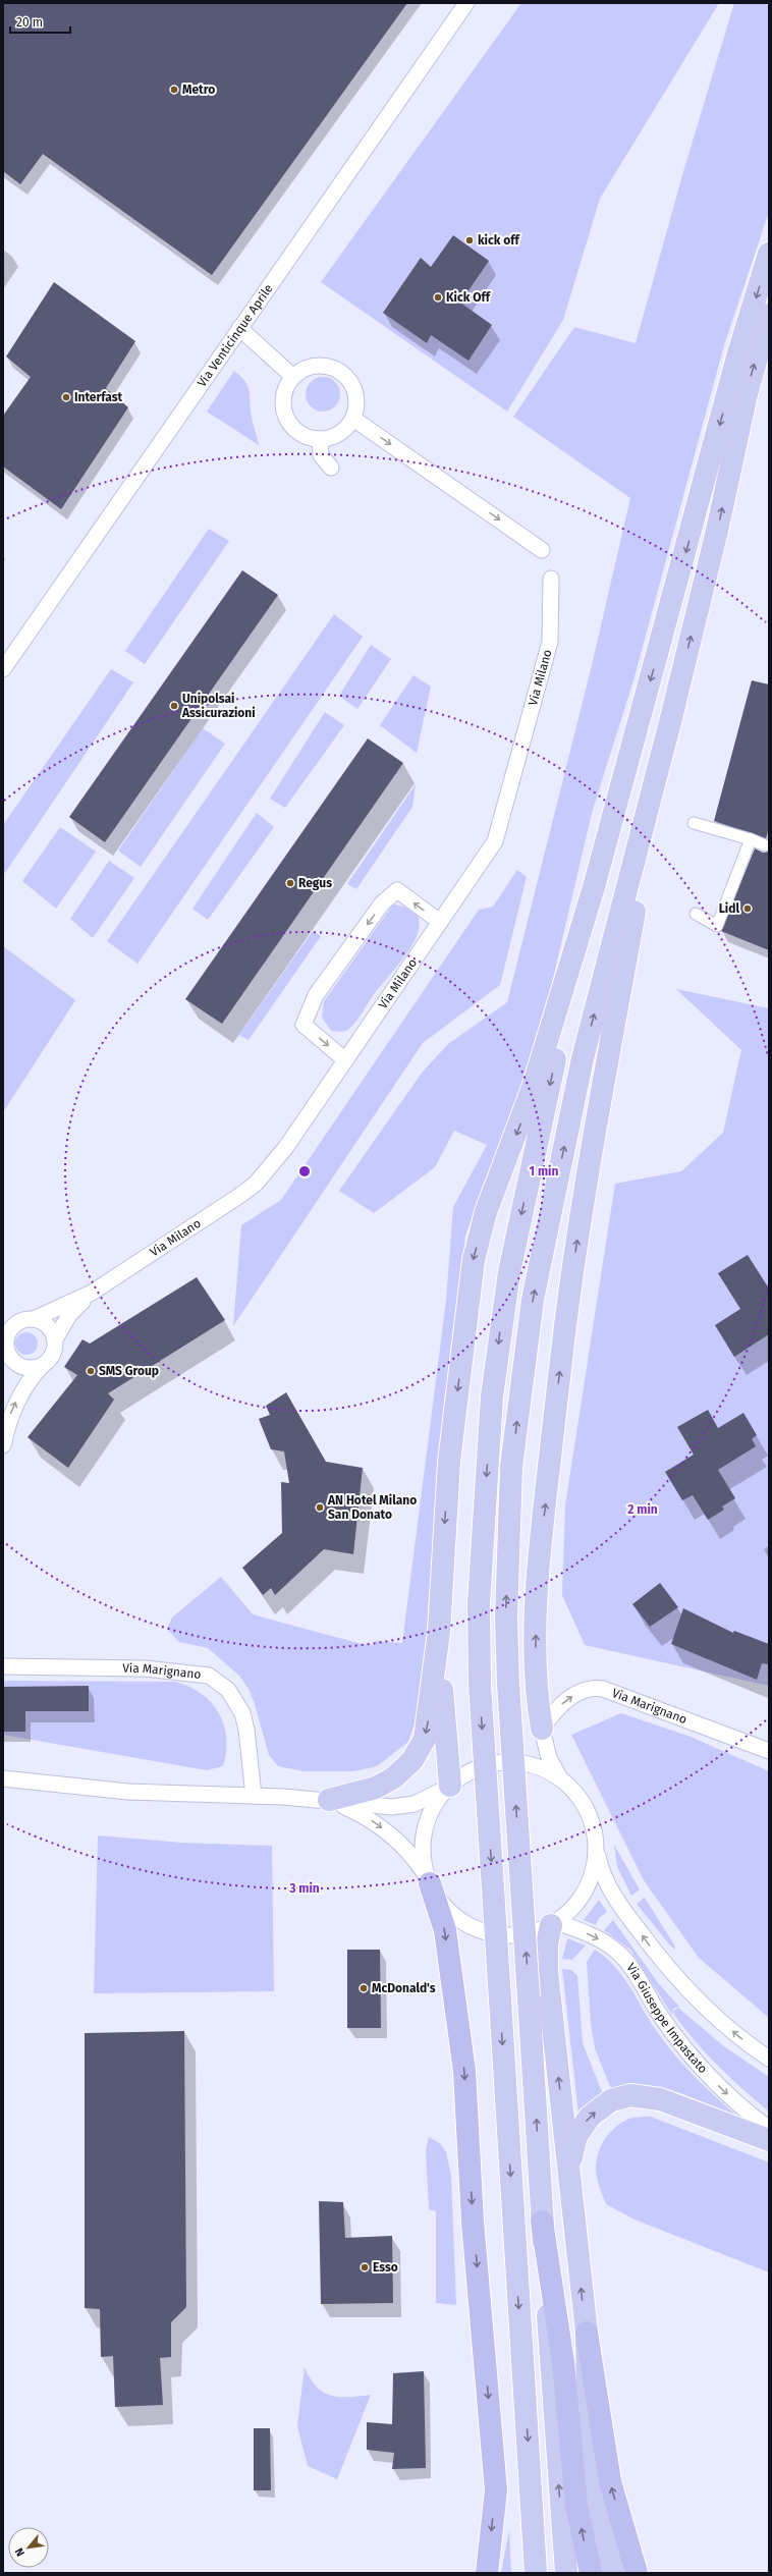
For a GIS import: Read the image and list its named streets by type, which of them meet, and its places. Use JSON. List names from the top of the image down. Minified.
{"streets":{"street":["Via Venticinque Aprile","Via Milano","Via Marignano","Via Giuseppe Impastato"]},"one_way":["Via Marignano"],"places":["Metro","kick off","Kick Off","Interfast","Unipolsai Assicurazioni","Regus","Lidl","SMS Group","AN Hotel Milano San Donato","McDonald's","Esso"],"scale_bar":"20 m","north":"bottom left","rings":["1 min","2 min","3 min"]}
